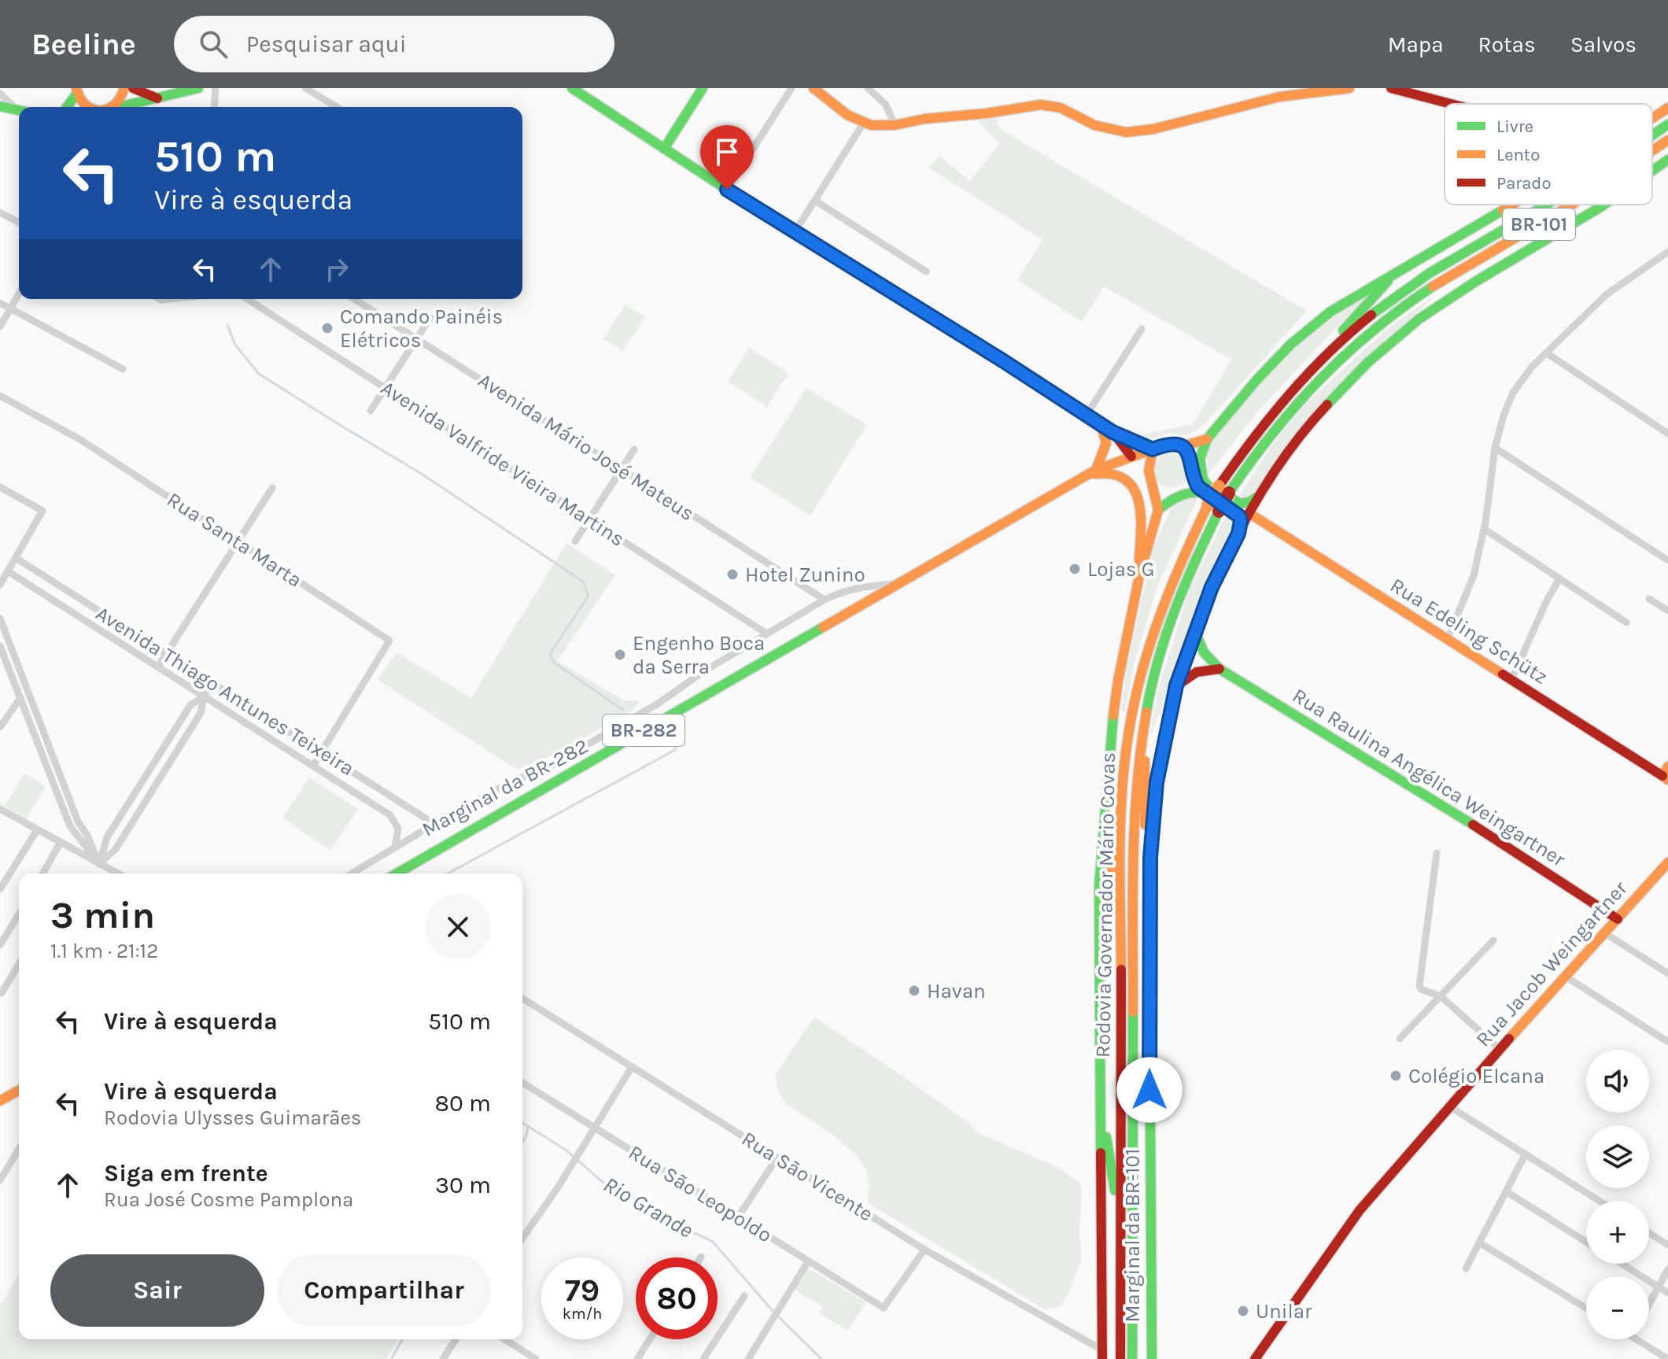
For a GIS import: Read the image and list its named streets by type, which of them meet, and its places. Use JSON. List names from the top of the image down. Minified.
{"streets":{"main road":["BR-101","Rua Edeling Schütz","BR-282","Rua Raulina Angélica Weingartner","Rodovia Governador Mário Covas","Rua Jacob Weingartner","Marginal da BR-101"],"street":["Avenida Mário José Mateus","Avenida Valfride Vieira Martins","Rua Santa Marta","Avenida Thiago Antunes Teixeira","Marginal da BR-282","Rua São Vicente","Rua São Leopoldo"]},"crossings":[["Avenida Mário José Mateus","Marginal da BR-282"],["Avenida Valfride Vieira Martins","Marginal da BR-282"],["Rua Santa Marta","Avenida Thiago Antunes Teixeira"],["Rua Edeling Schütz","Marginal da BR-101"],["Avenida Thiago Antunes Teixeira","Marginal da BR-282"],["BR-282","Marginal da BR-282"],["Rua Raulina Angélica Weingartner","Rua Jacob Weingartner"],["Rua Raulina Angélica Weingartner","Marginal da BR-101"],["Rua São Vicente","Rua São Leopoldo"],["Rua São Vicente","Marginal da BR-101"]],"water":["Rio Grande"],"places":["Comando Painéis Elétricos","Lojas G","Hotel Zunino","Engenho Boca da Serra","Havan","Colégio Elcana","Unilar"],"legend":["Livre","Lento","Parado"],"page":{"header":"Beeline","search":"Pesquisar aqui","nav":["Mapa","Rotas","Salvos"],"turn":["510 m","Vire à esquerda"],"heading":["3 min","1.1 km · 21:12"],"list":[{"name":"Vire à esquerda","value":"510 m"},{"name":"Vire à esquerda","note":"Rodovia Ulysses Guimarães","value":"80 m"},{"name":"Siga em frente","note":"Rua José Cosme Pamplona","value":"30 m"}],"map_buttons":["+","−"],"buttons":["Sair","Compartilhar"],"speed":"79 km/h","limit":"80"}}
